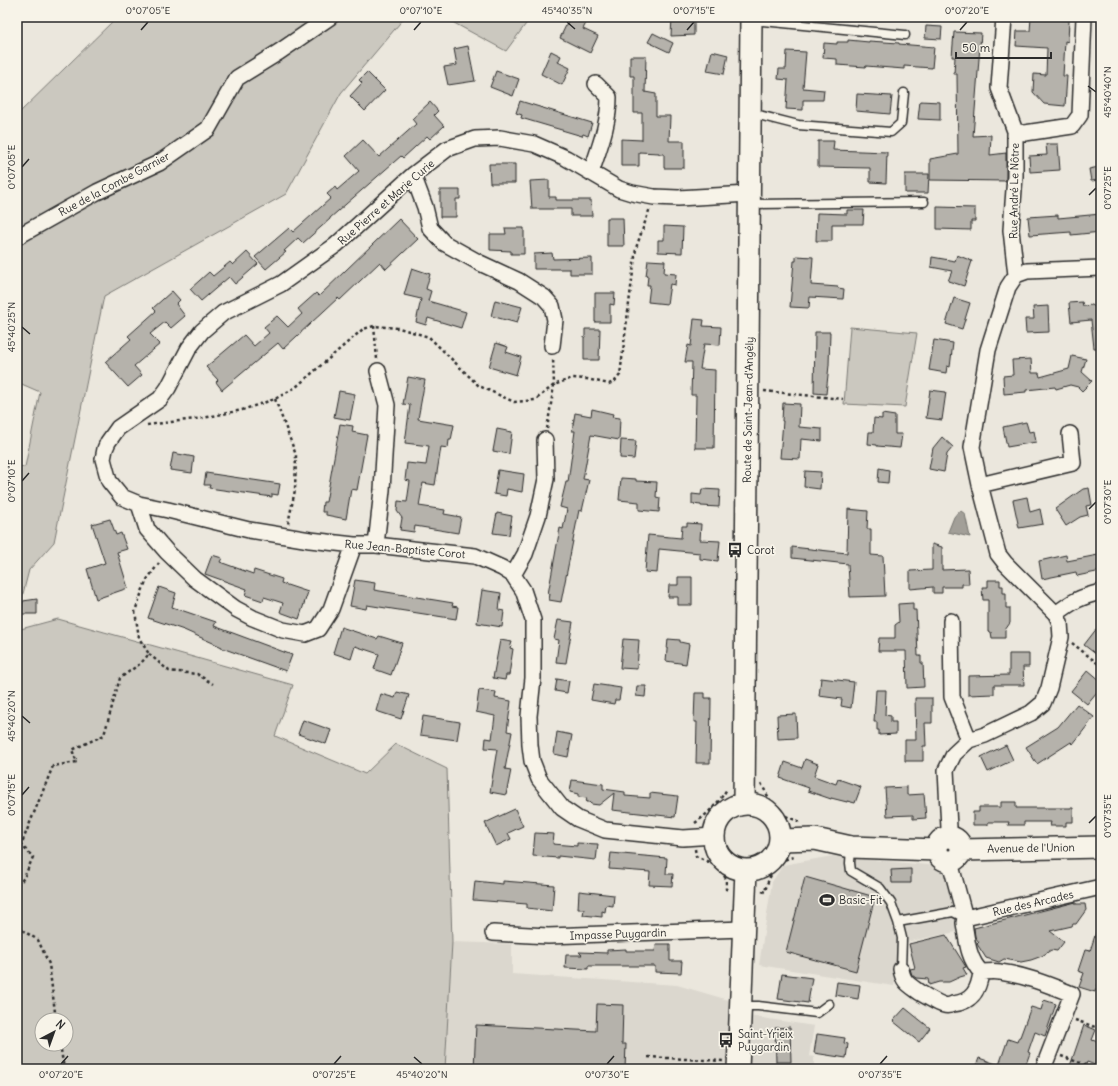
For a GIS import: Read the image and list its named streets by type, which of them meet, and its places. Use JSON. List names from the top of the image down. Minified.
{"streets":{"main road":["Route de Saint-Jean-d'Angély","Avenue de l'Union"],"street":["Rue de la Combe Garnier","Rue André Le Nôtre","Rue Pierre et Marie Curie","Rue Jean-Baptiste Corot","Rue des Arcades","Impasse Puygardin"]},"crossings":[["Rue Pierre et Marie Curie","Route de Saint-Jean-d'Angély"],["Rue Pierre et Marie Curie","Rue Jean-Baptiste Corot"]],"places":{"bus stop":["Corot","Saint-Yrieix Puygardin"],"sports":["Basic-Fit"]},"scale_bar":"50 m","north":"top right","coordinates":["0°07'05\"E","0°07'10\"E","45°40'35\"N","0°07'15\"E","0°07'20\"E","45°40'40\"N","0°07'25\"E","45°40'25\"N","0°07'30\"E","45°40'20\"N","0°07'35\"E"]}
